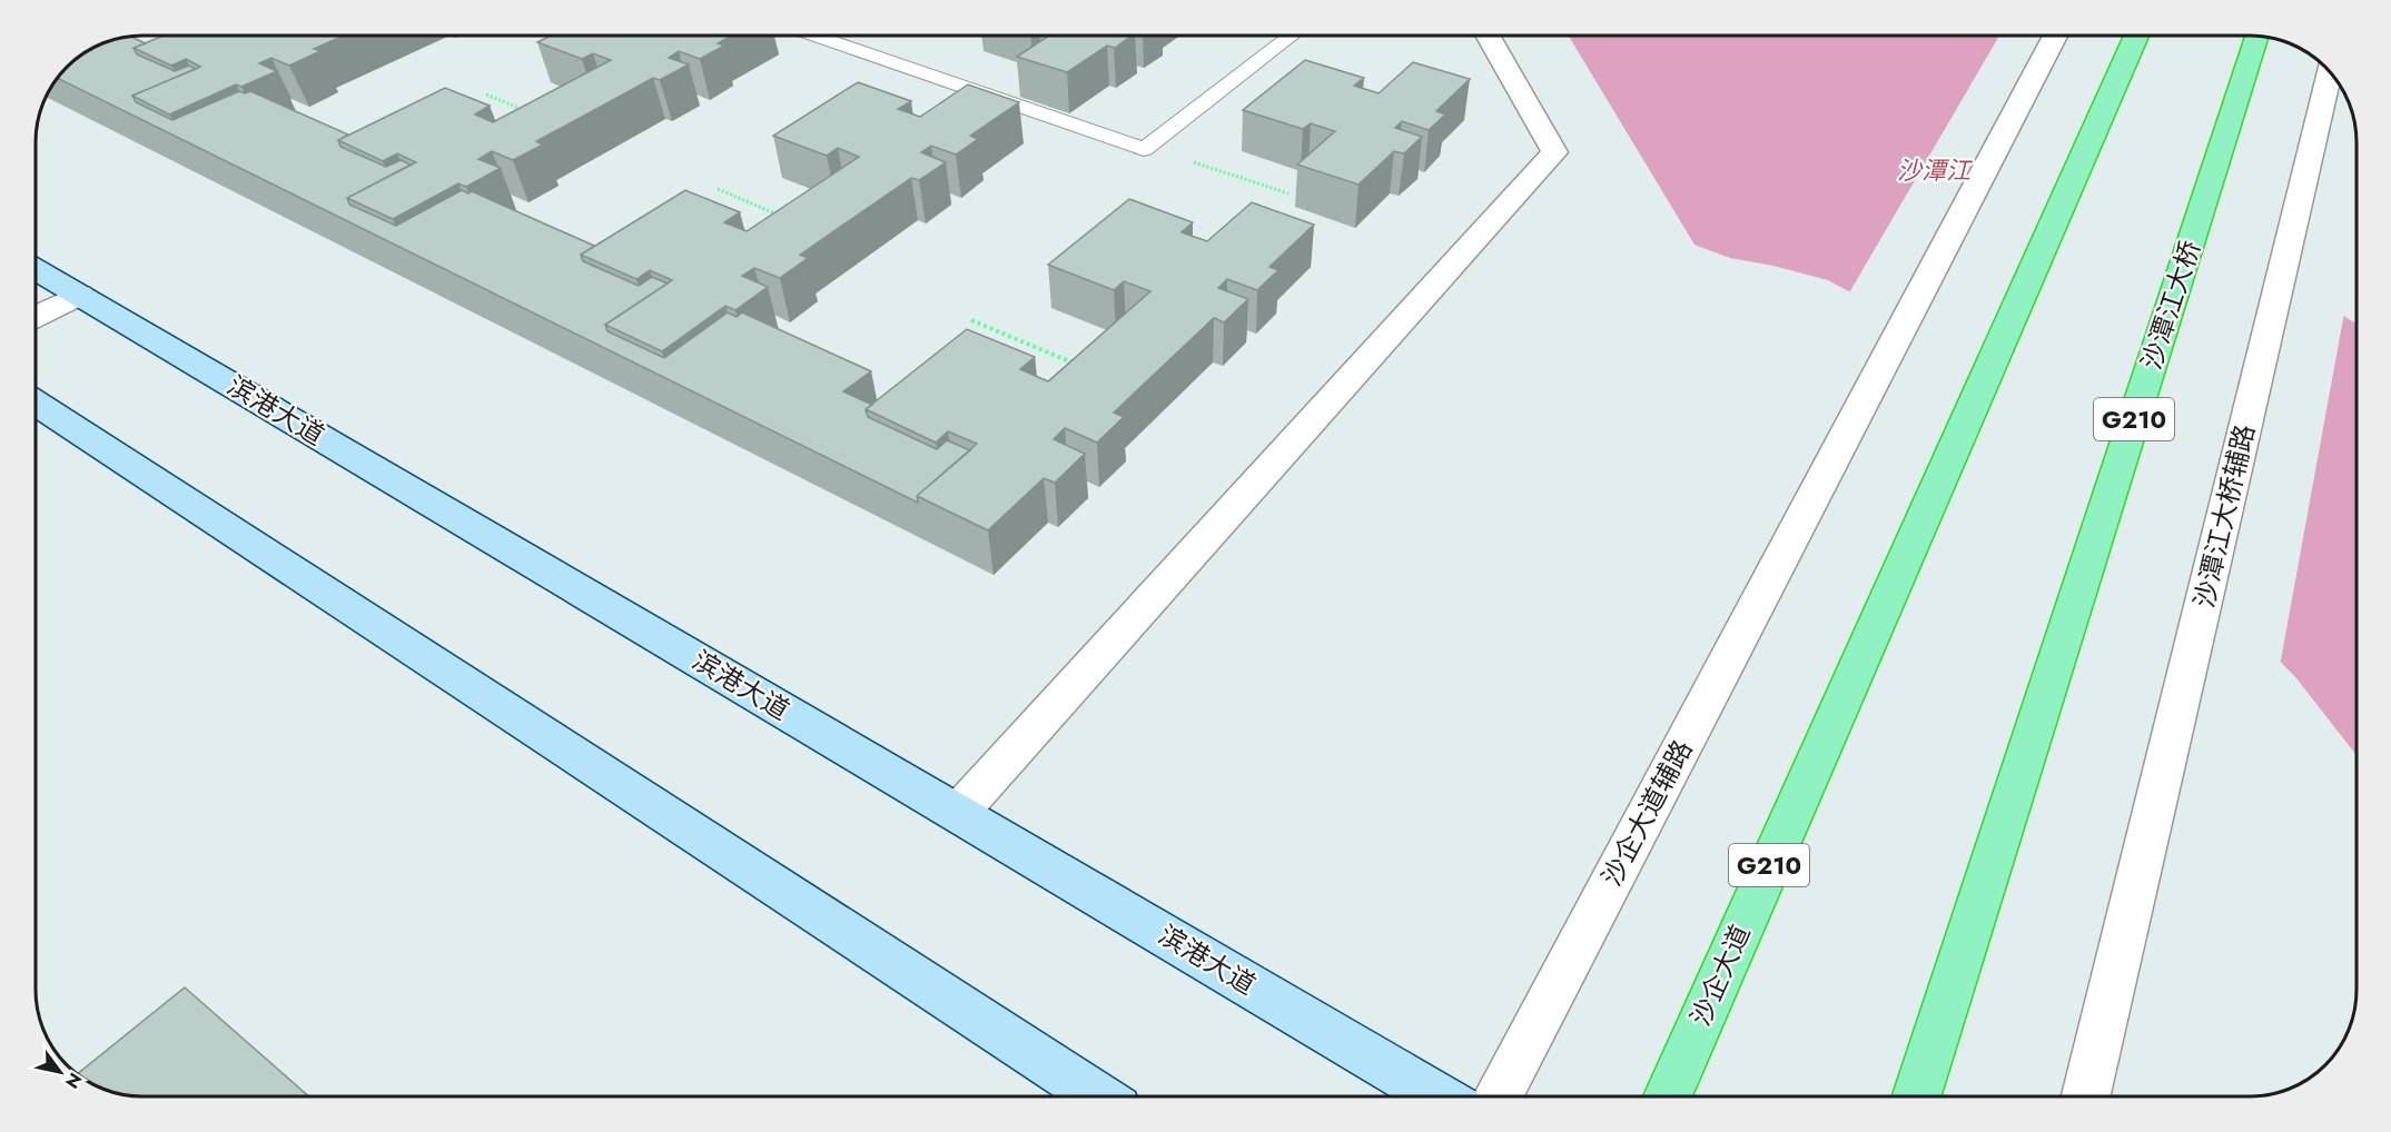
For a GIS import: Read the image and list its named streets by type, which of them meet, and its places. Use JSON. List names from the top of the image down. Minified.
{"streets":{"highway":["沙潭江大桥","G210","沙企大道"],"main road":["滨港大道"],"street":["沙潭江大桥辅路","沙企大道辅路"]},"water":["沙潭江"],"north":"bottom right"}
